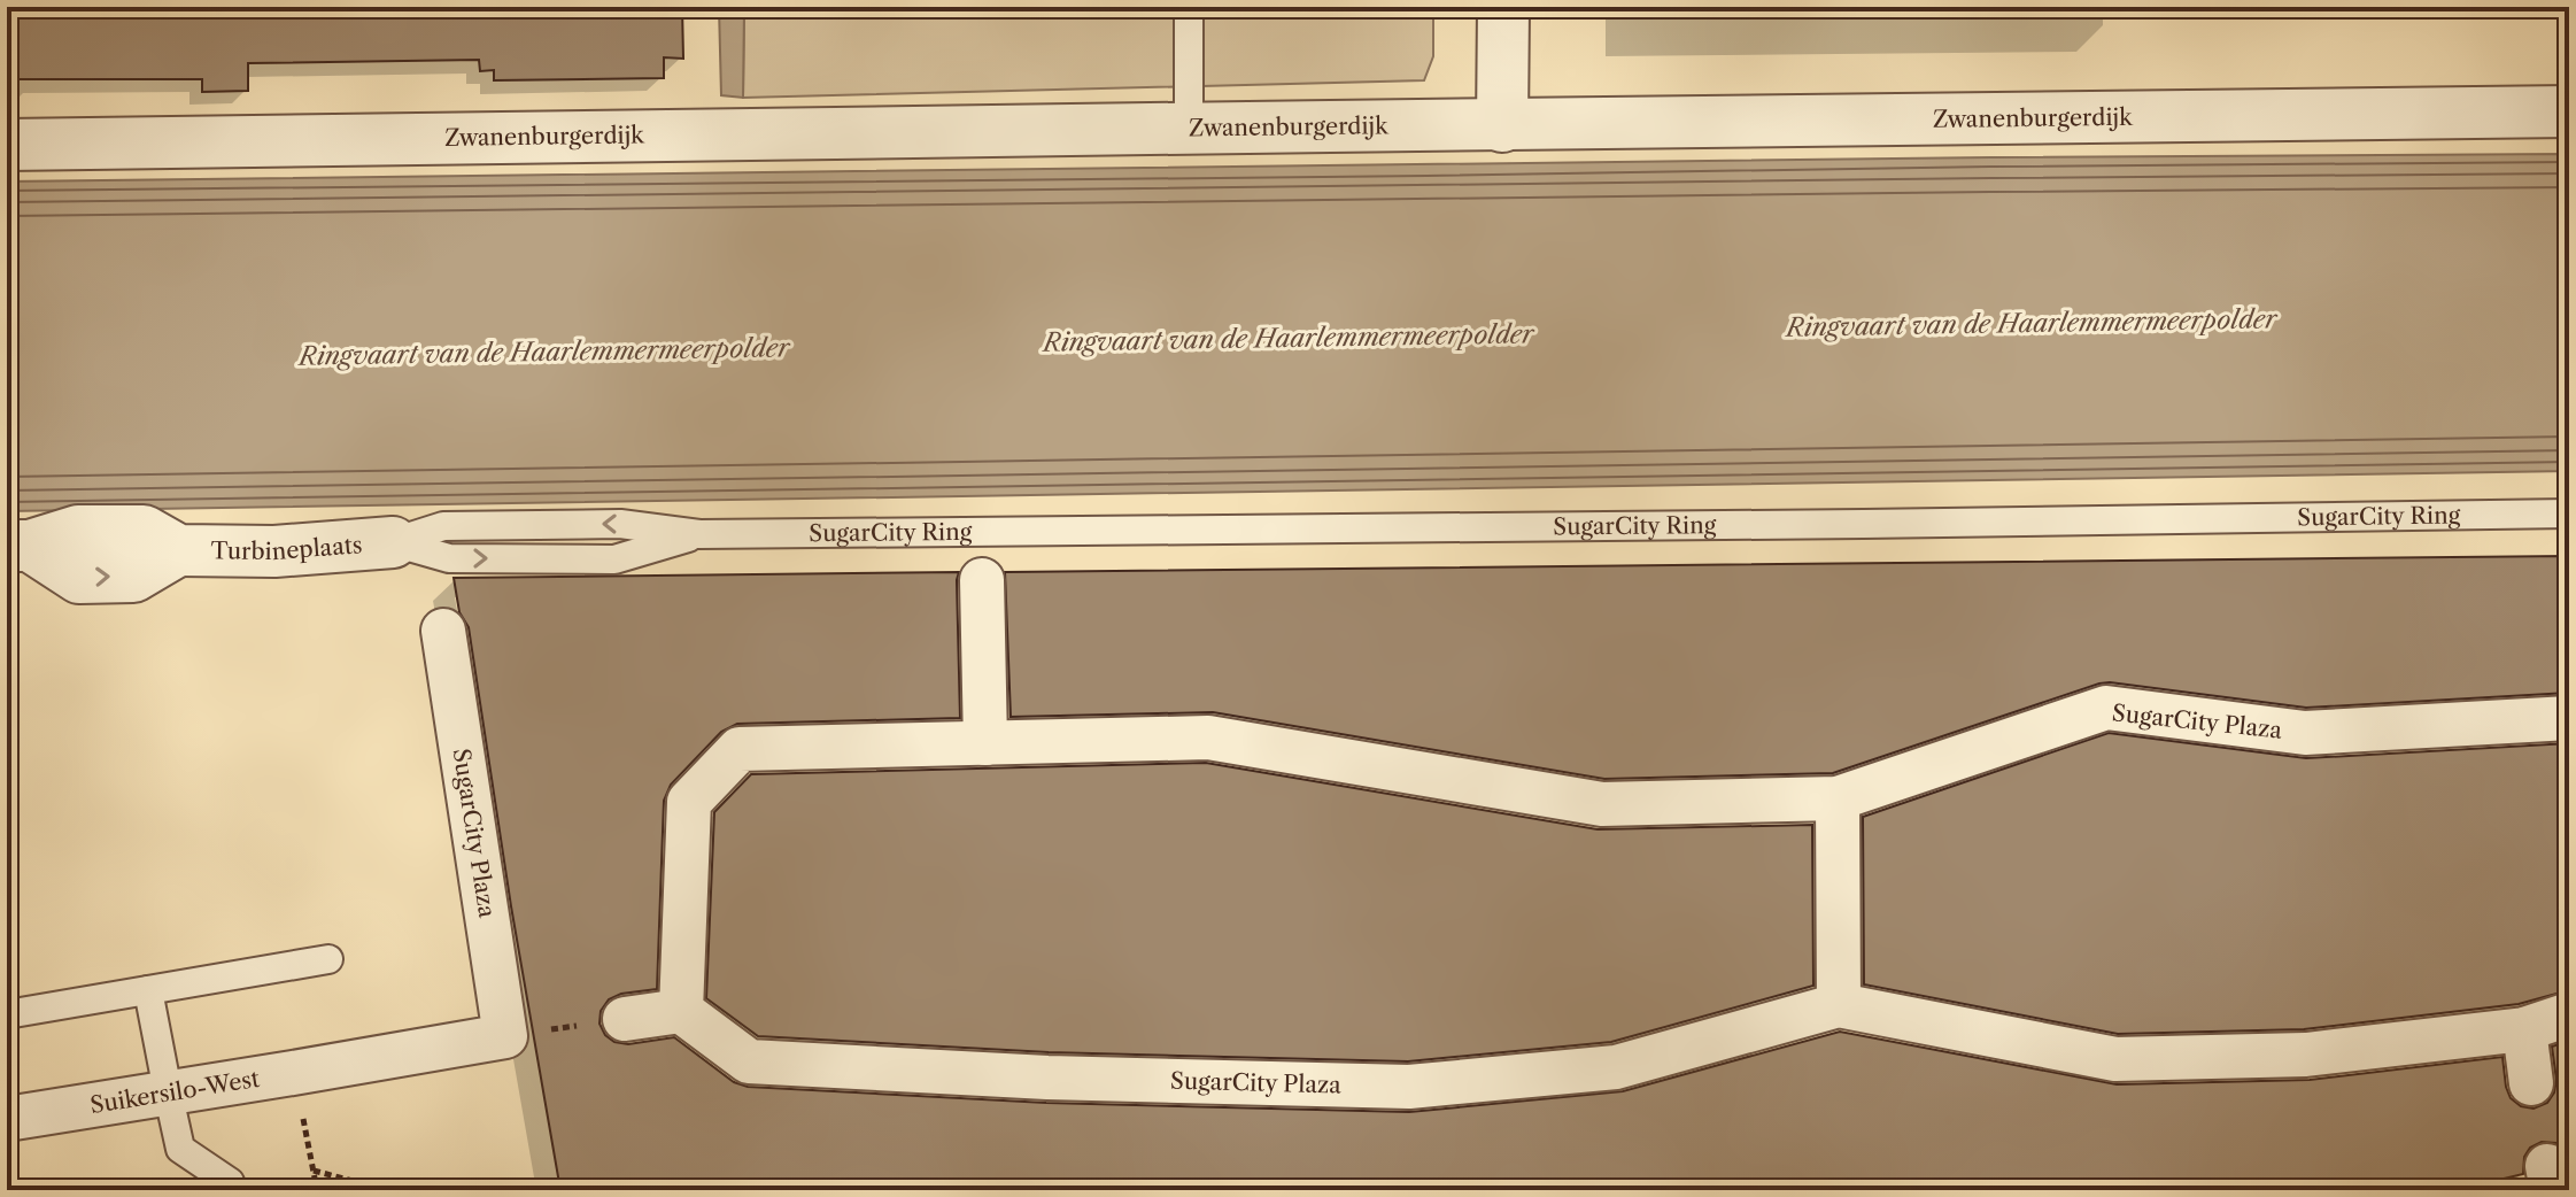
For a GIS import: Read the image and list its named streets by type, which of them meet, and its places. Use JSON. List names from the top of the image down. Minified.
{"streets":{"street":["Zwanenburgerdijk","Turbineplaats","SugarCity Plaza","Suikersilo-West"],"lane":["SugarCity Ring"]},"crossings":[["SugarCity Ring","Turbineplaats"],["SugarCity Plaza","Suikersilo-West"]],"water":["Ringvaart van de Haarlemmermeerpolder"]}
